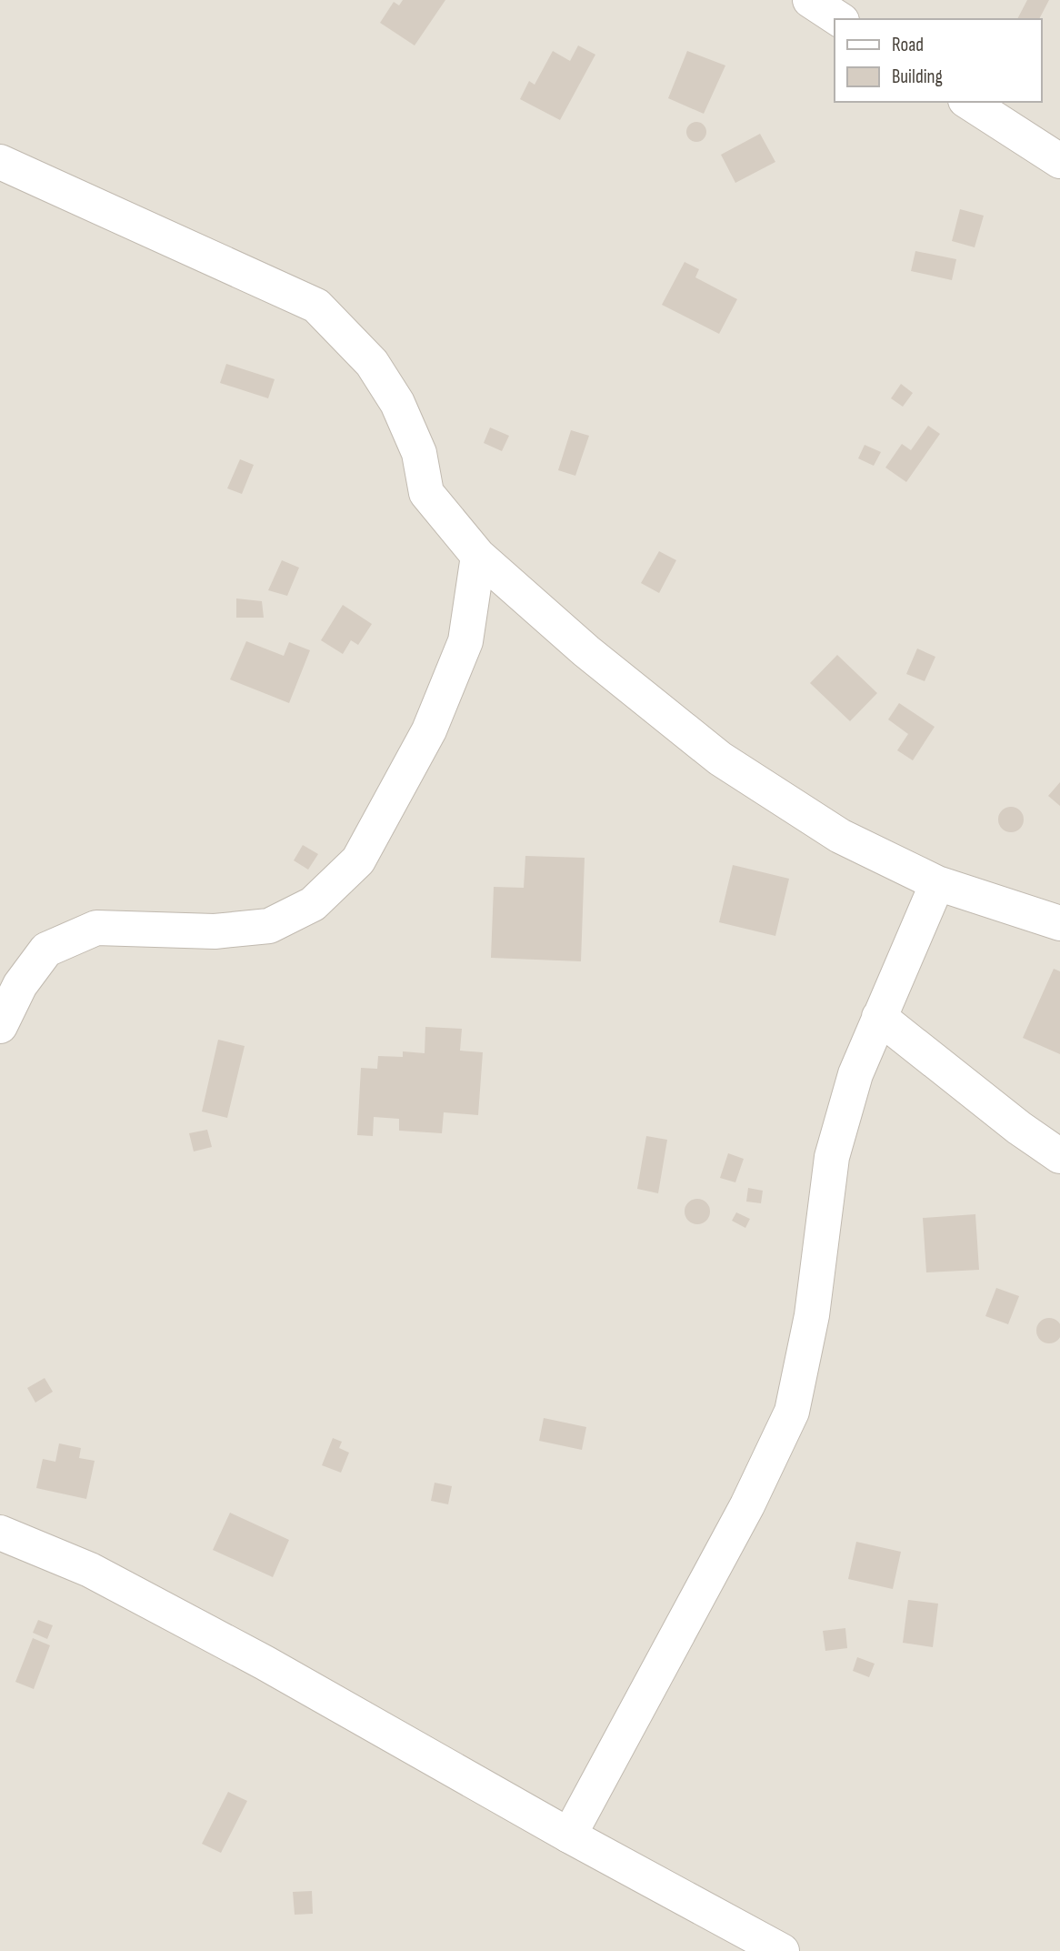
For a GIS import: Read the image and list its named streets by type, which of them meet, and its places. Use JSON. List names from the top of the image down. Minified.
{"legend":["Road","Building"]}
